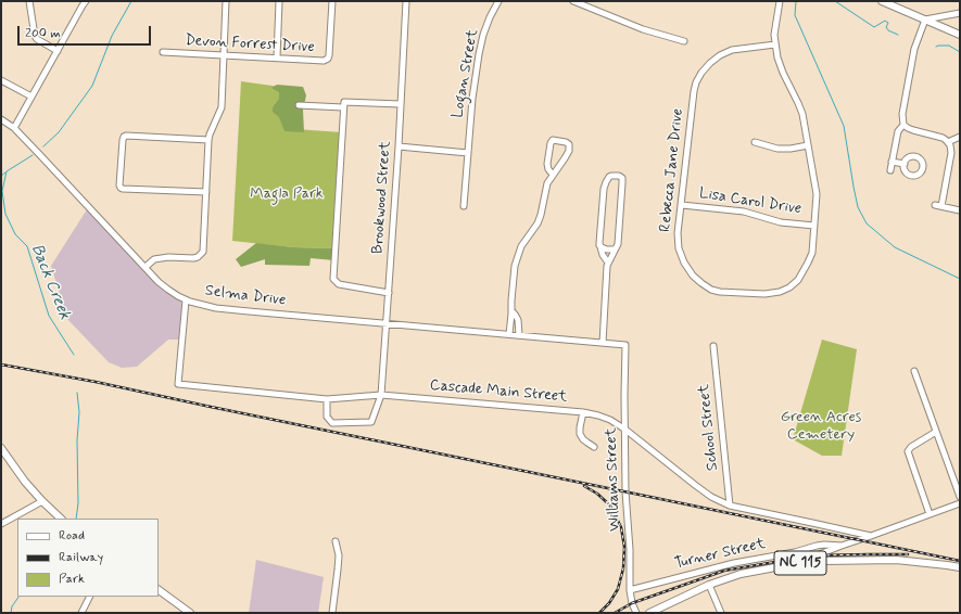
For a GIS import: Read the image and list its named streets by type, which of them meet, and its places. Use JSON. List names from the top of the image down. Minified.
{"streets":{"main road":["NC 115"],"street":["Devon Forrest Drive","Logan Street","Rebecca Jane Drive","Brookwood Street","Lisa Carol Drive","Selma Drive","Cascade Main Street","School Street","Williams Street","Turner Street"]},"crossings":[["Rebecca Jane Drive","Lisa Carol Drive"],["Brookwood Street","Selma Drive"],["Brookwood Street","Cascade Main Street"],["Selma Drive","Cascade Main Street"],["Selma Drive","Williams Street"],["Cascade Main Street","School Street"],["Cascade Main Street","Williams Street"],["Williams Street","Turner Street"]],"water":["Back Creek"],"parks":["Magla Park","Green Acres Cemetery"],"legend":["Road","Railway","Park"],"scale_bar":"200 m"}
